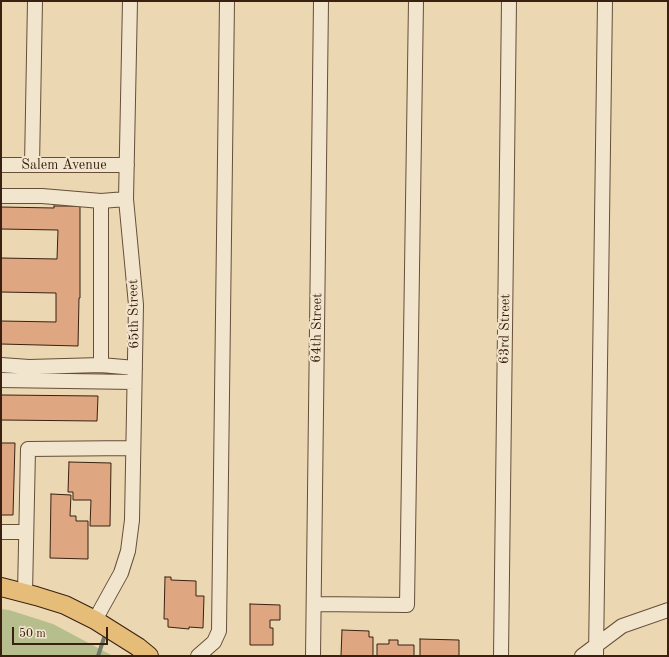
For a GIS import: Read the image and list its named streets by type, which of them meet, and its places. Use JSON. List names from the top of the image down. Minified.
{"streets":{"street":["Salem Avenue","65th Street","64th Street","63rd Street"]},"crossings":[["Salem Avenue","65th Street"]],"scale_bar":"50 m"}
